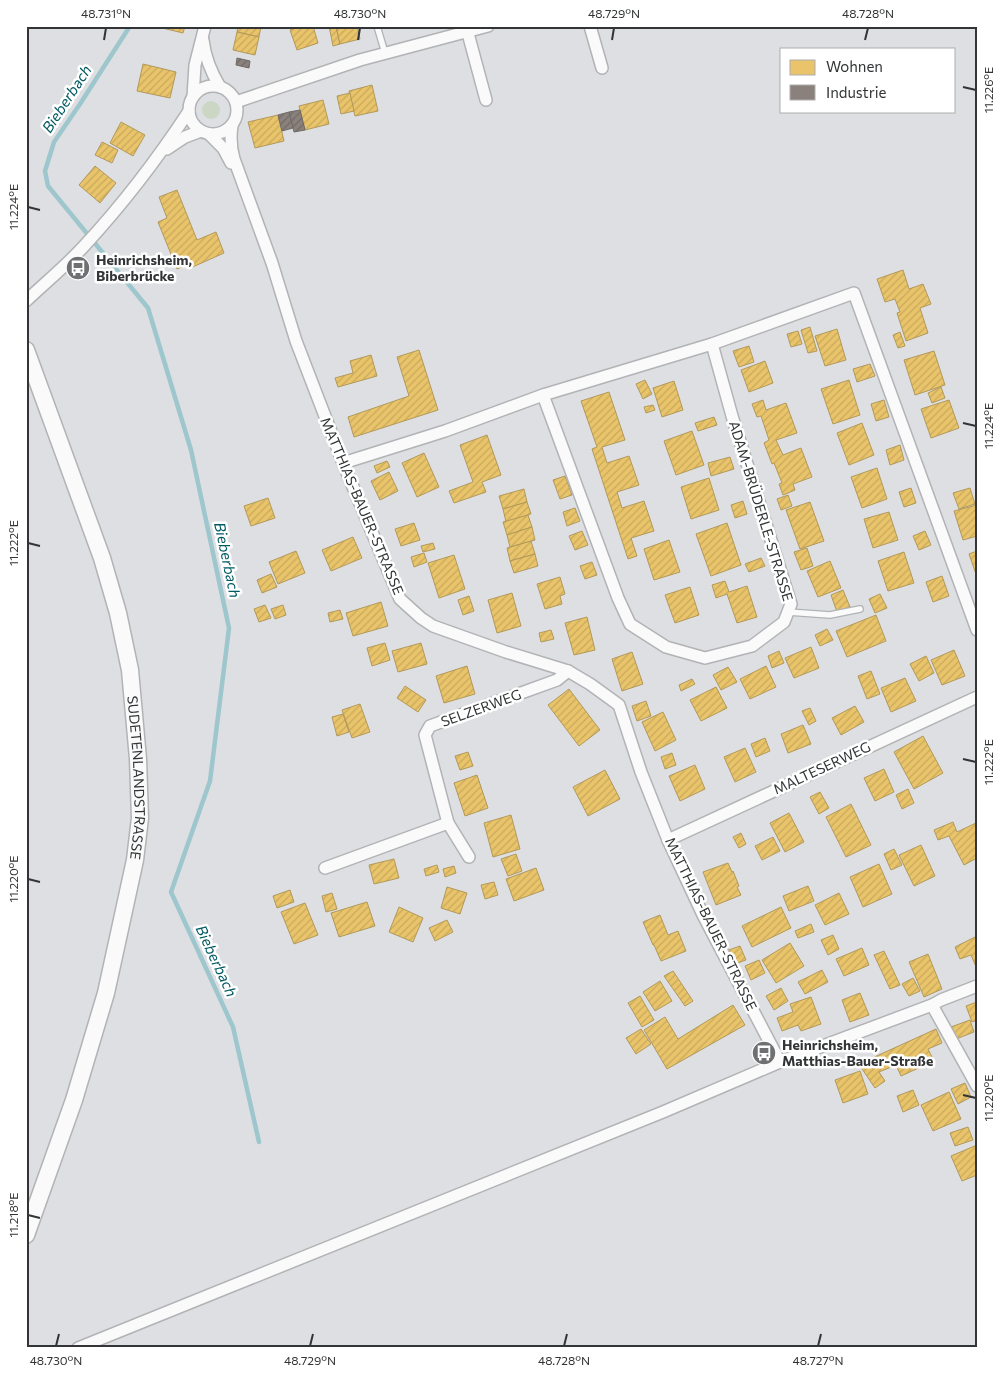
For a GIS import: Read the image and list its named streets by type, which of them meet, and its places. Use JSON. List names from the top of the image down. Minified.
{"streets":{"street":["MATTHIAS-BAUER-STRASSE","ADAM-BRÜDERLE-STRASSE","SELZERWEG","MALTESERWEG","SUDETENLANDSTRASSE"]},"crossings":[["MATTHIAS-BAUER-STRASSE","SELZERWEG"],["MATTHIAS-BAUER-STRASSE","MALTESERWEG"]],"water":["Bieberbach"],"places":{"bus stop":["Heinrichsheim, Biberbrücke","Heinrichsheim, Matthias-Bauer-Straße"]},"legend":["Wohnen","Industrie"],"coordinates":["48.731°N","48.730°N","48.729°N","48.728°N","11.226°E","11.224°E","11.222°E","11.220°E","11.218°E","48.727°N"]}
